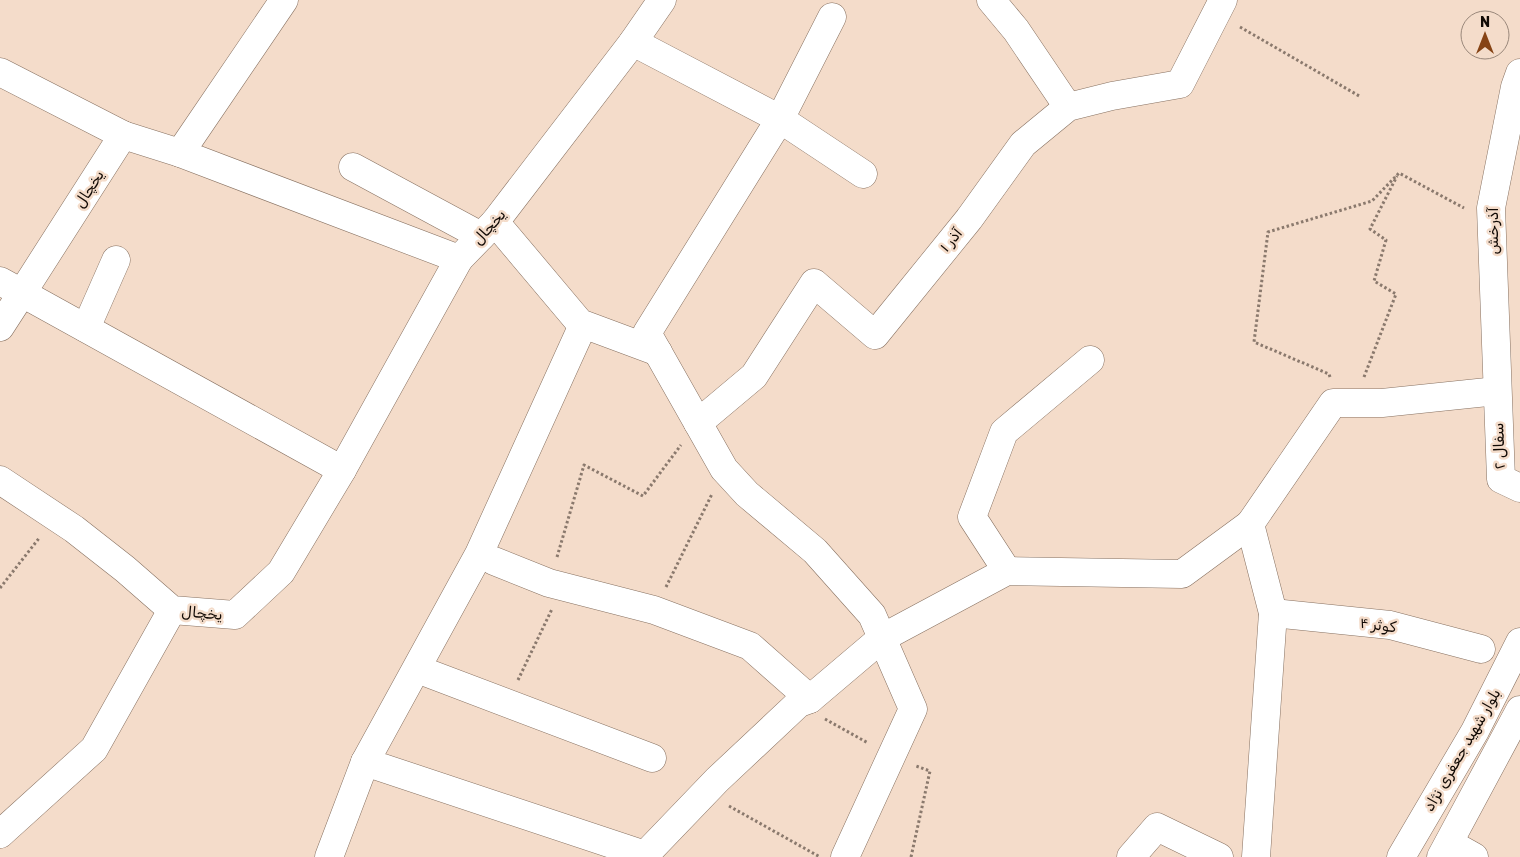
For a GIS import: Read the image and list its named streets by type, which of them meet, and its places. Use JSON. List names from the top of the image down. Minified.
{"streets":{"street":["یخچال","آذرخش","آذر ۱","سفال ۲","کوثر ۴","بلوار شهید جعفری نژاد"]},"crossings":[["آذرخش","سفال ۲"]],"north":"top"}
